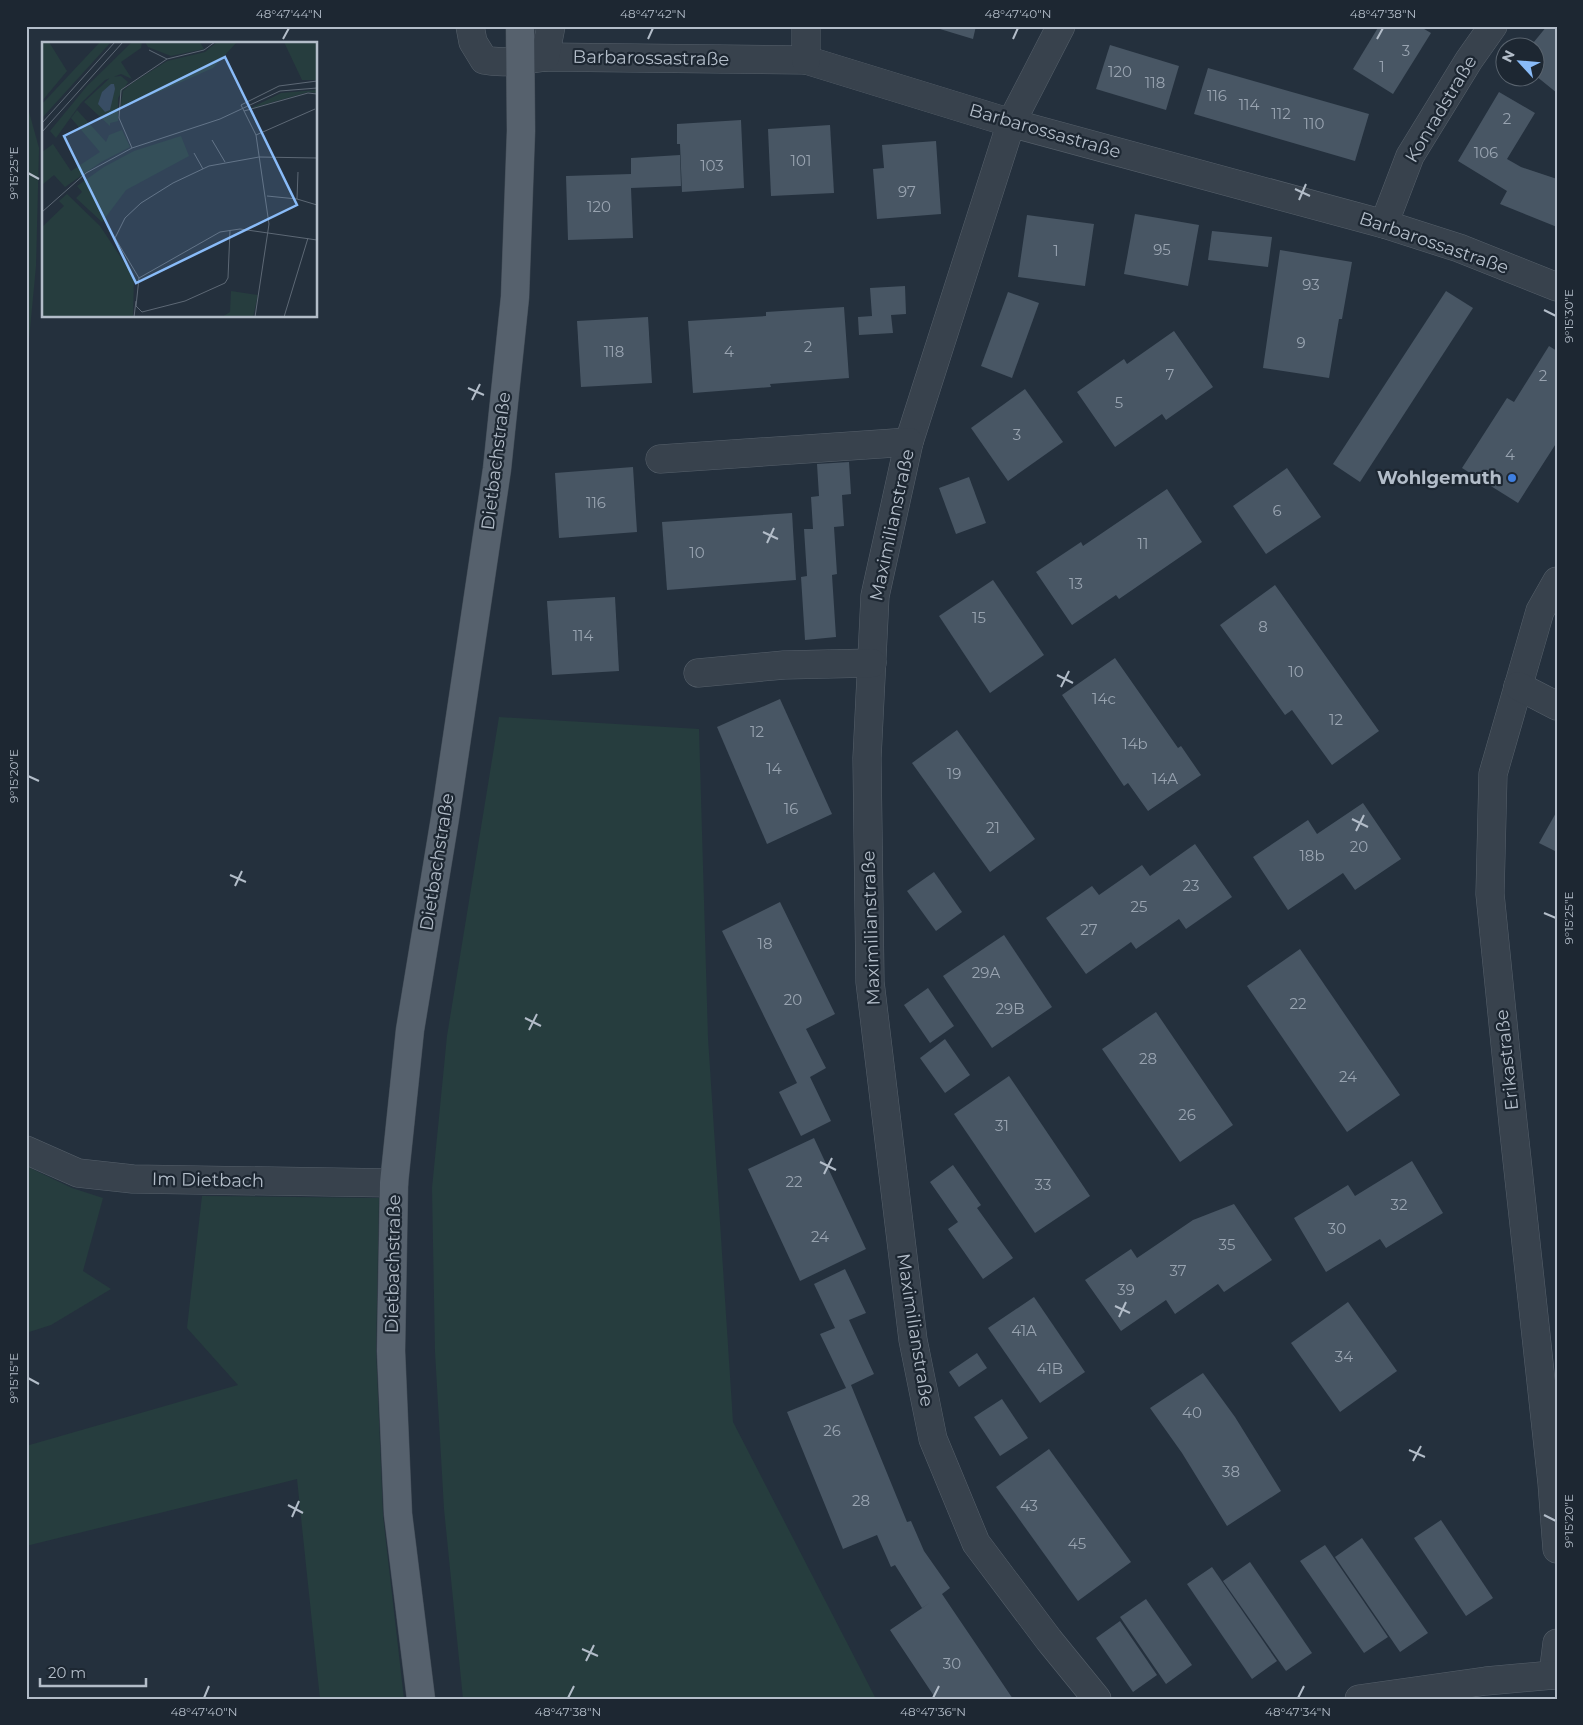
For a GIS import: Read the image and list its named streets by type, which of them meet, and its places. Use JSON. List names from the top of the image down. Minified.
{"streets":{"main road":["Dietbachstraße"],"street":["Barbarossastraße","Konradstraße","Maximilianstraße","Erikastraße","Im Dietbach"]},"crossings":[["Barbarossastraße","Konradstraße"],["Barbarossastraße","Dietbachstraße"],["Barbarossastraße","Maximilianstraße"],["Dietbachstraße","Im Dietbach"]],"places":["Wohlgemuth"],"house_numbers":["3","1","120","118","116","114","112","2","110","106","101","103","97","120","95","1","93","9","2","118","4","7","2","5","3","4","116","6","11","10","13","15","8","114","10","14c","12","12","14b","14","19","14A","16","21","20","18b","23","25","27","18","29A","20","22","29B","28","24","26","31","22","33","32","30","24","35","37","39","41A","34","41B","40","26","38","28","43","45","30"],"scale_bar":"20 m","north":"top left","coordinates":["48°47'44\"N","48°47'42\"N","48°47'40\"N","48°47'38\"N","9°15'25\"E","9°15'30\"E","9°15'20\"E","9°15'15\"E","48°47'36\"N","48°47'34\"N"]}
